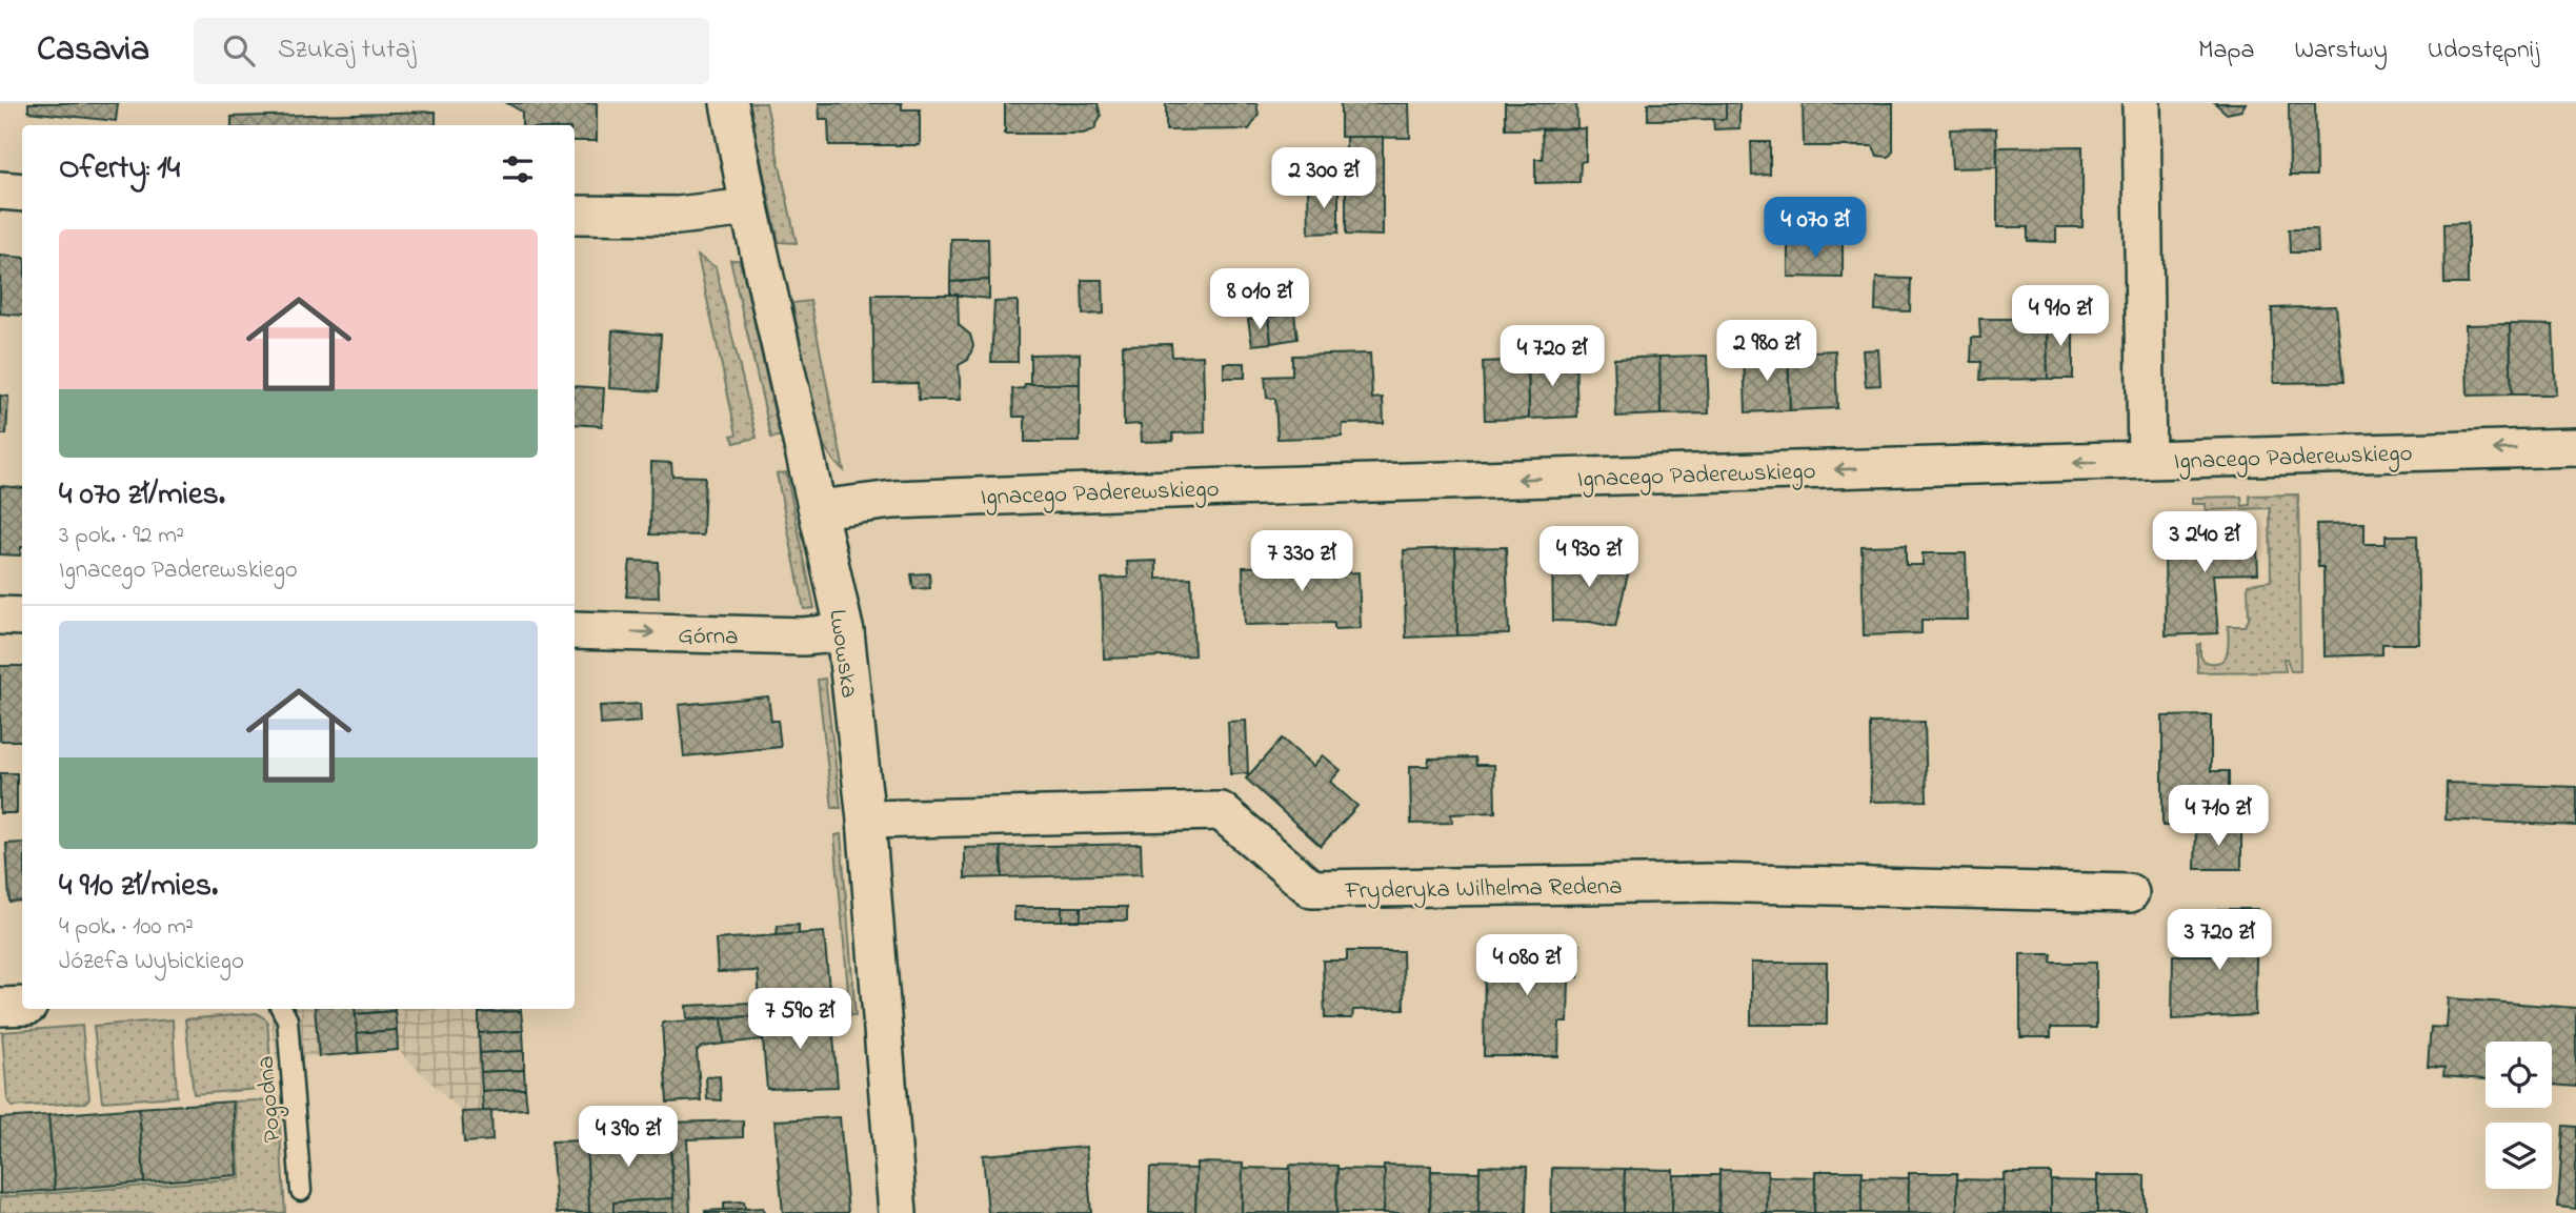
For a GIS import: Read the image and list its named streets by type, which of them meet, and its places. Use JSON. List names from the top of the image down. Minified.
{"streets":{"street":["Ignacego Paderewskiego","Górna","Lwowska","Fryderyka Wilhelma Redena"],"lane":["Pogodna"]},"crossings":[["Ignacego Paderewskiego","Lwowska"],["Górna","Lwowska"],["Lwowska","Fryderyka Wilhelma Redena"]],"one_way":["Ignacego Paderewskiego","Górna"],"page":{"header":"Casavia","search":"Szukaj tutaj","nav":["Mapa","Warstwy","Udostępnij"],"heading":"Oferty: 14","price":["2 300 zł","4 070 zł","8 010 zł","4 910 zł","2 980 zł","4 720 zł","3 240 zł","4 930 zł","7 330 zł","4 710 zł","3 720 zł","4 080 zł","7 590 zł","4 390 zł"],"list":[{"name":"4 070 zł/mies.","note":"3 pok. · 92 m² · Ignacego Paderewskiego"},{"name":"4 910 zł/mies.","note":"4 pok. · 100 m² · Józefa Wybickiego"}]}}
